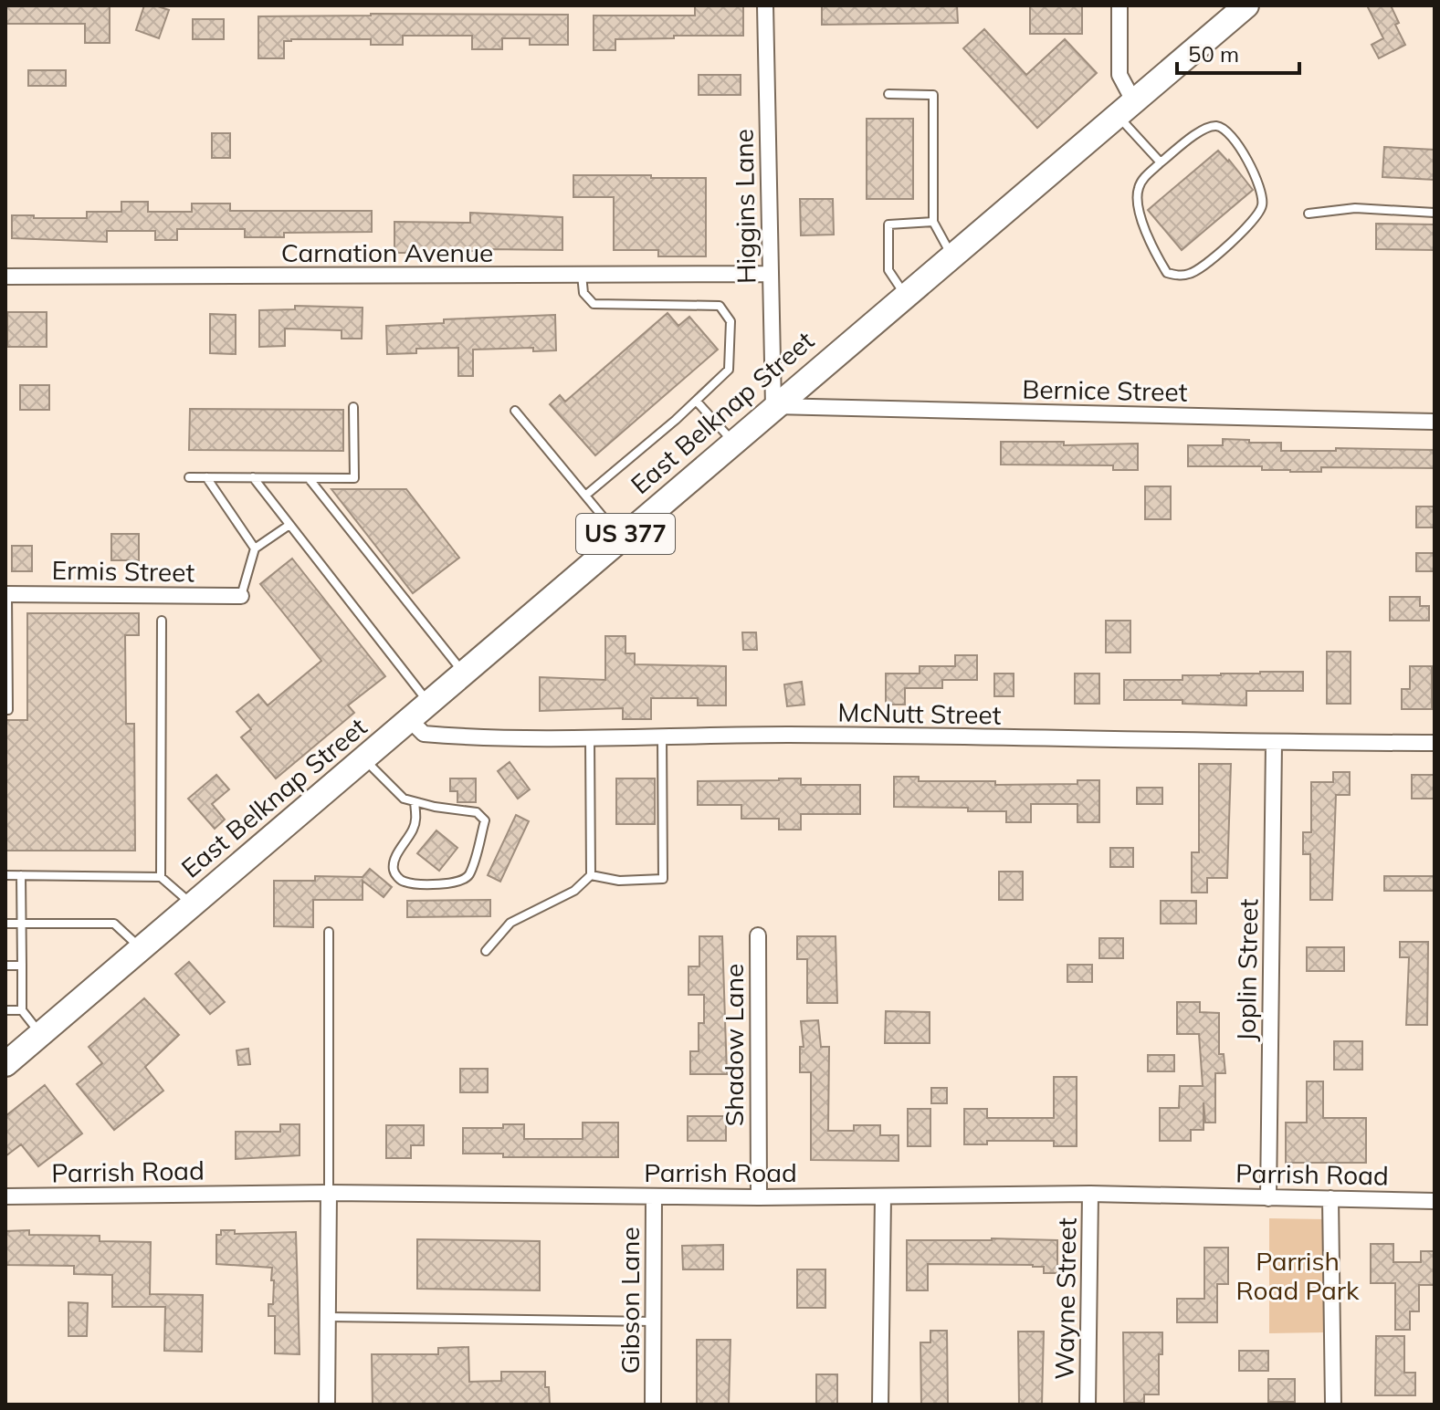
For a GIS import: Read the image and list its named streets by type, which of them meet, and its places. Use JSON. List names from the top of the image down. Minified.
{"streets":{"main road":["East Belknap Street","US 377"],"street":["Higgins Lane","Carnation Avenue","Bernice Street","Ermis Street","McNutt Street","Joplin Street","Shadow Lane","Parrish Road","Wayne Street","Gibson Lane"]},"crossings":[["Higgins Lane","Carnation Avenue"],["Higgins Lane","Bernice Street"],["Higgins Lane","East Belknap Street"],["Bernice Street","East Belknap Street"],["East Belknap Street","McNutt Street"],["McNutt Street","Joplin Street"],["Joplin Street","Parrish Road"],["Shadow Lane","Parrish Road"],["Parrish Road","Wayne Street"],["Parrish Road","Gibson Lane"]],"parks":["Parrish Road Park"],"scale_bar":"50 m"}
